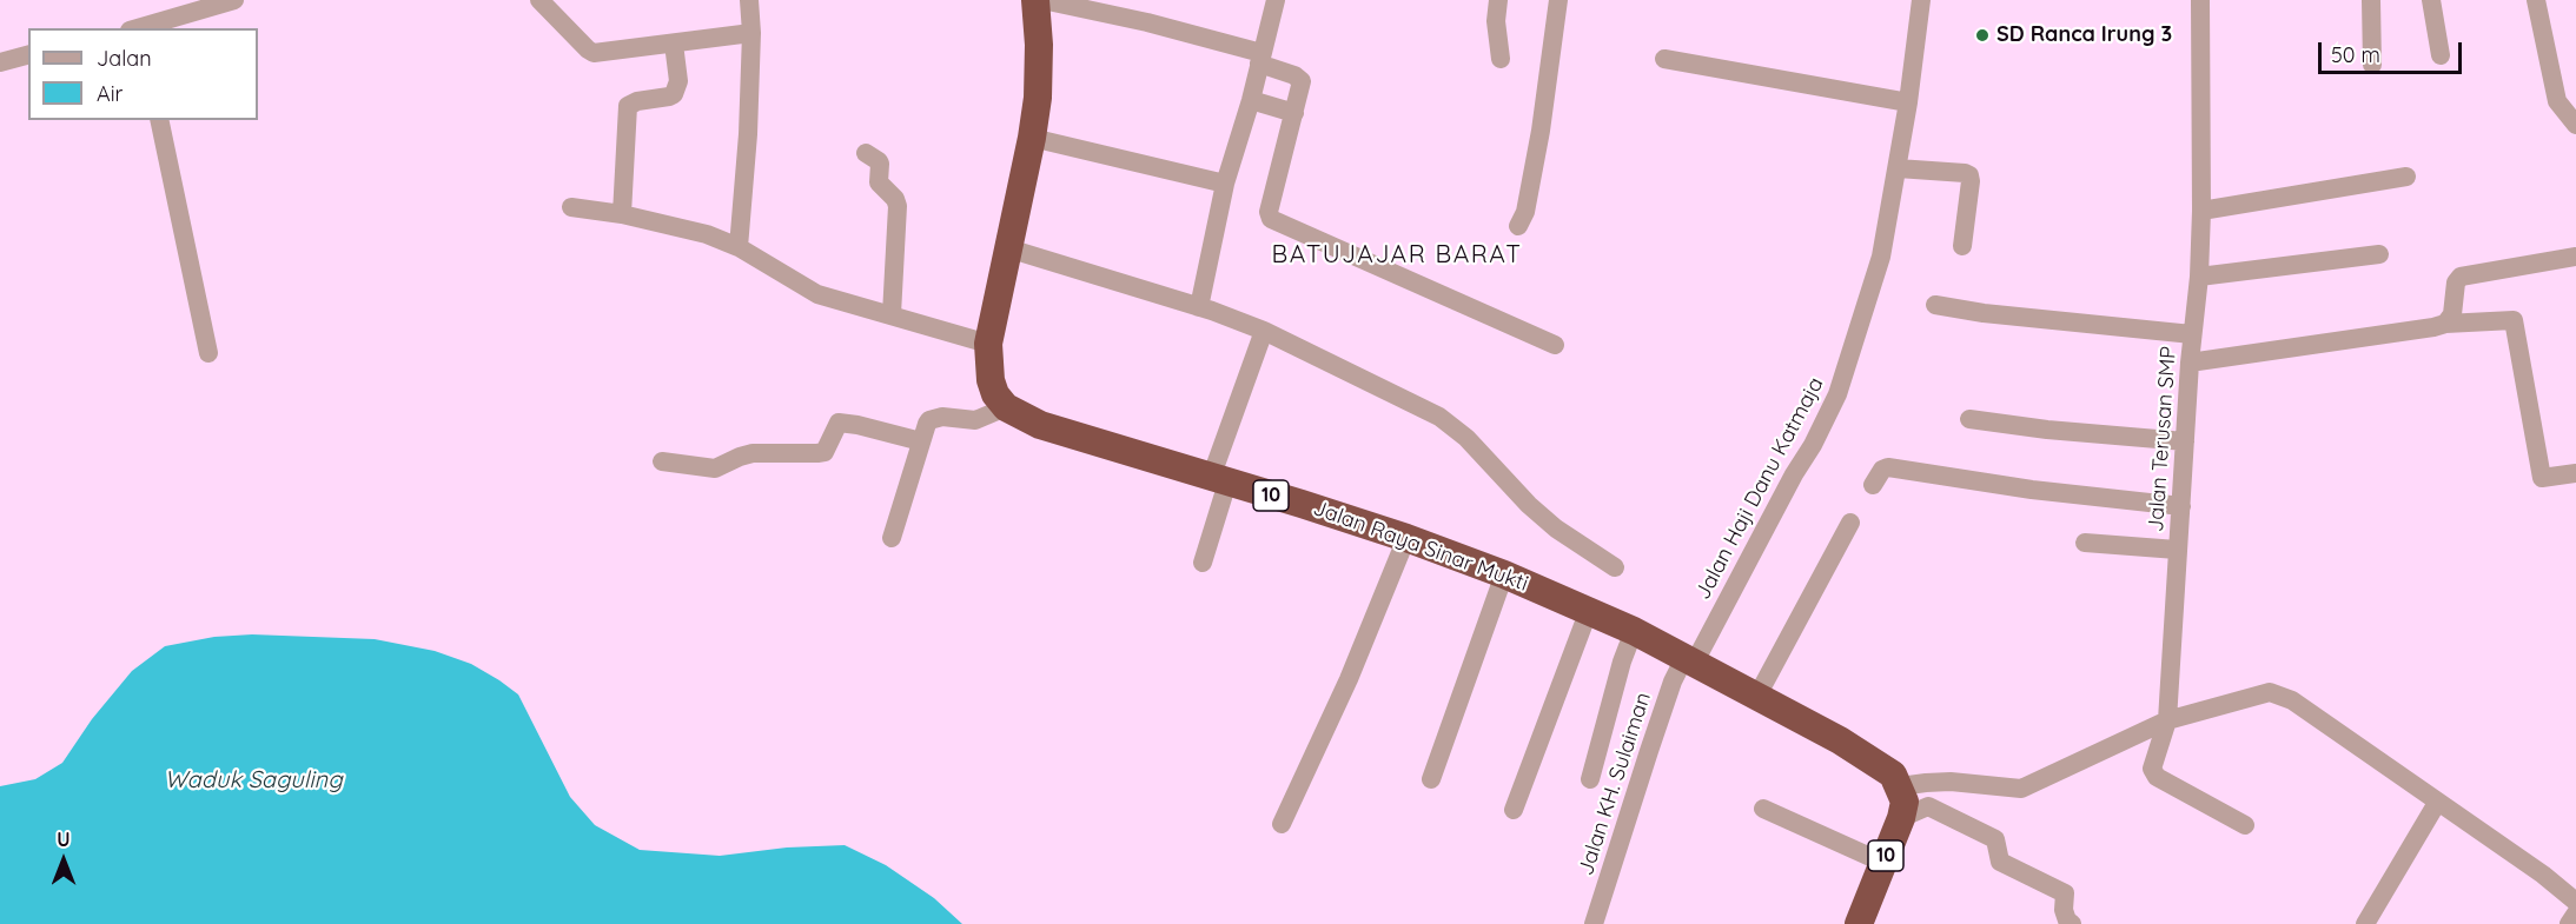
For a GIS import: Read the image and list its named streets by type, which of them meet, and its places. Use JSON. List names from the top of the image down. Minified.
{"streets":{"highway":["10","Jalan Raya Sinar Mukti"],"street":["Jalan Terusan SMP","Jalan Haji Danu Katmaja","Jalan KH. Sulaiman"]},"crossings":[["Jalan Haji Danu Katmaja","Jalan Raya Sinar Mukti"],["Jalan Haji Danu Katmaja","Jalan KH. Sulaiman"],["10","Jalan Raya Sinar Mukti"],["Jalan Raya Sinar Mukti","Jalan KH. Sulaiman"]],"districts":["BATUJAJAR BARAT"],"water":["Waduk Saguling"],"places":["SD Ranca Irung 3"],"legend":["Jalan","Air"],"scale_bar":"50 m","north":"top"}
